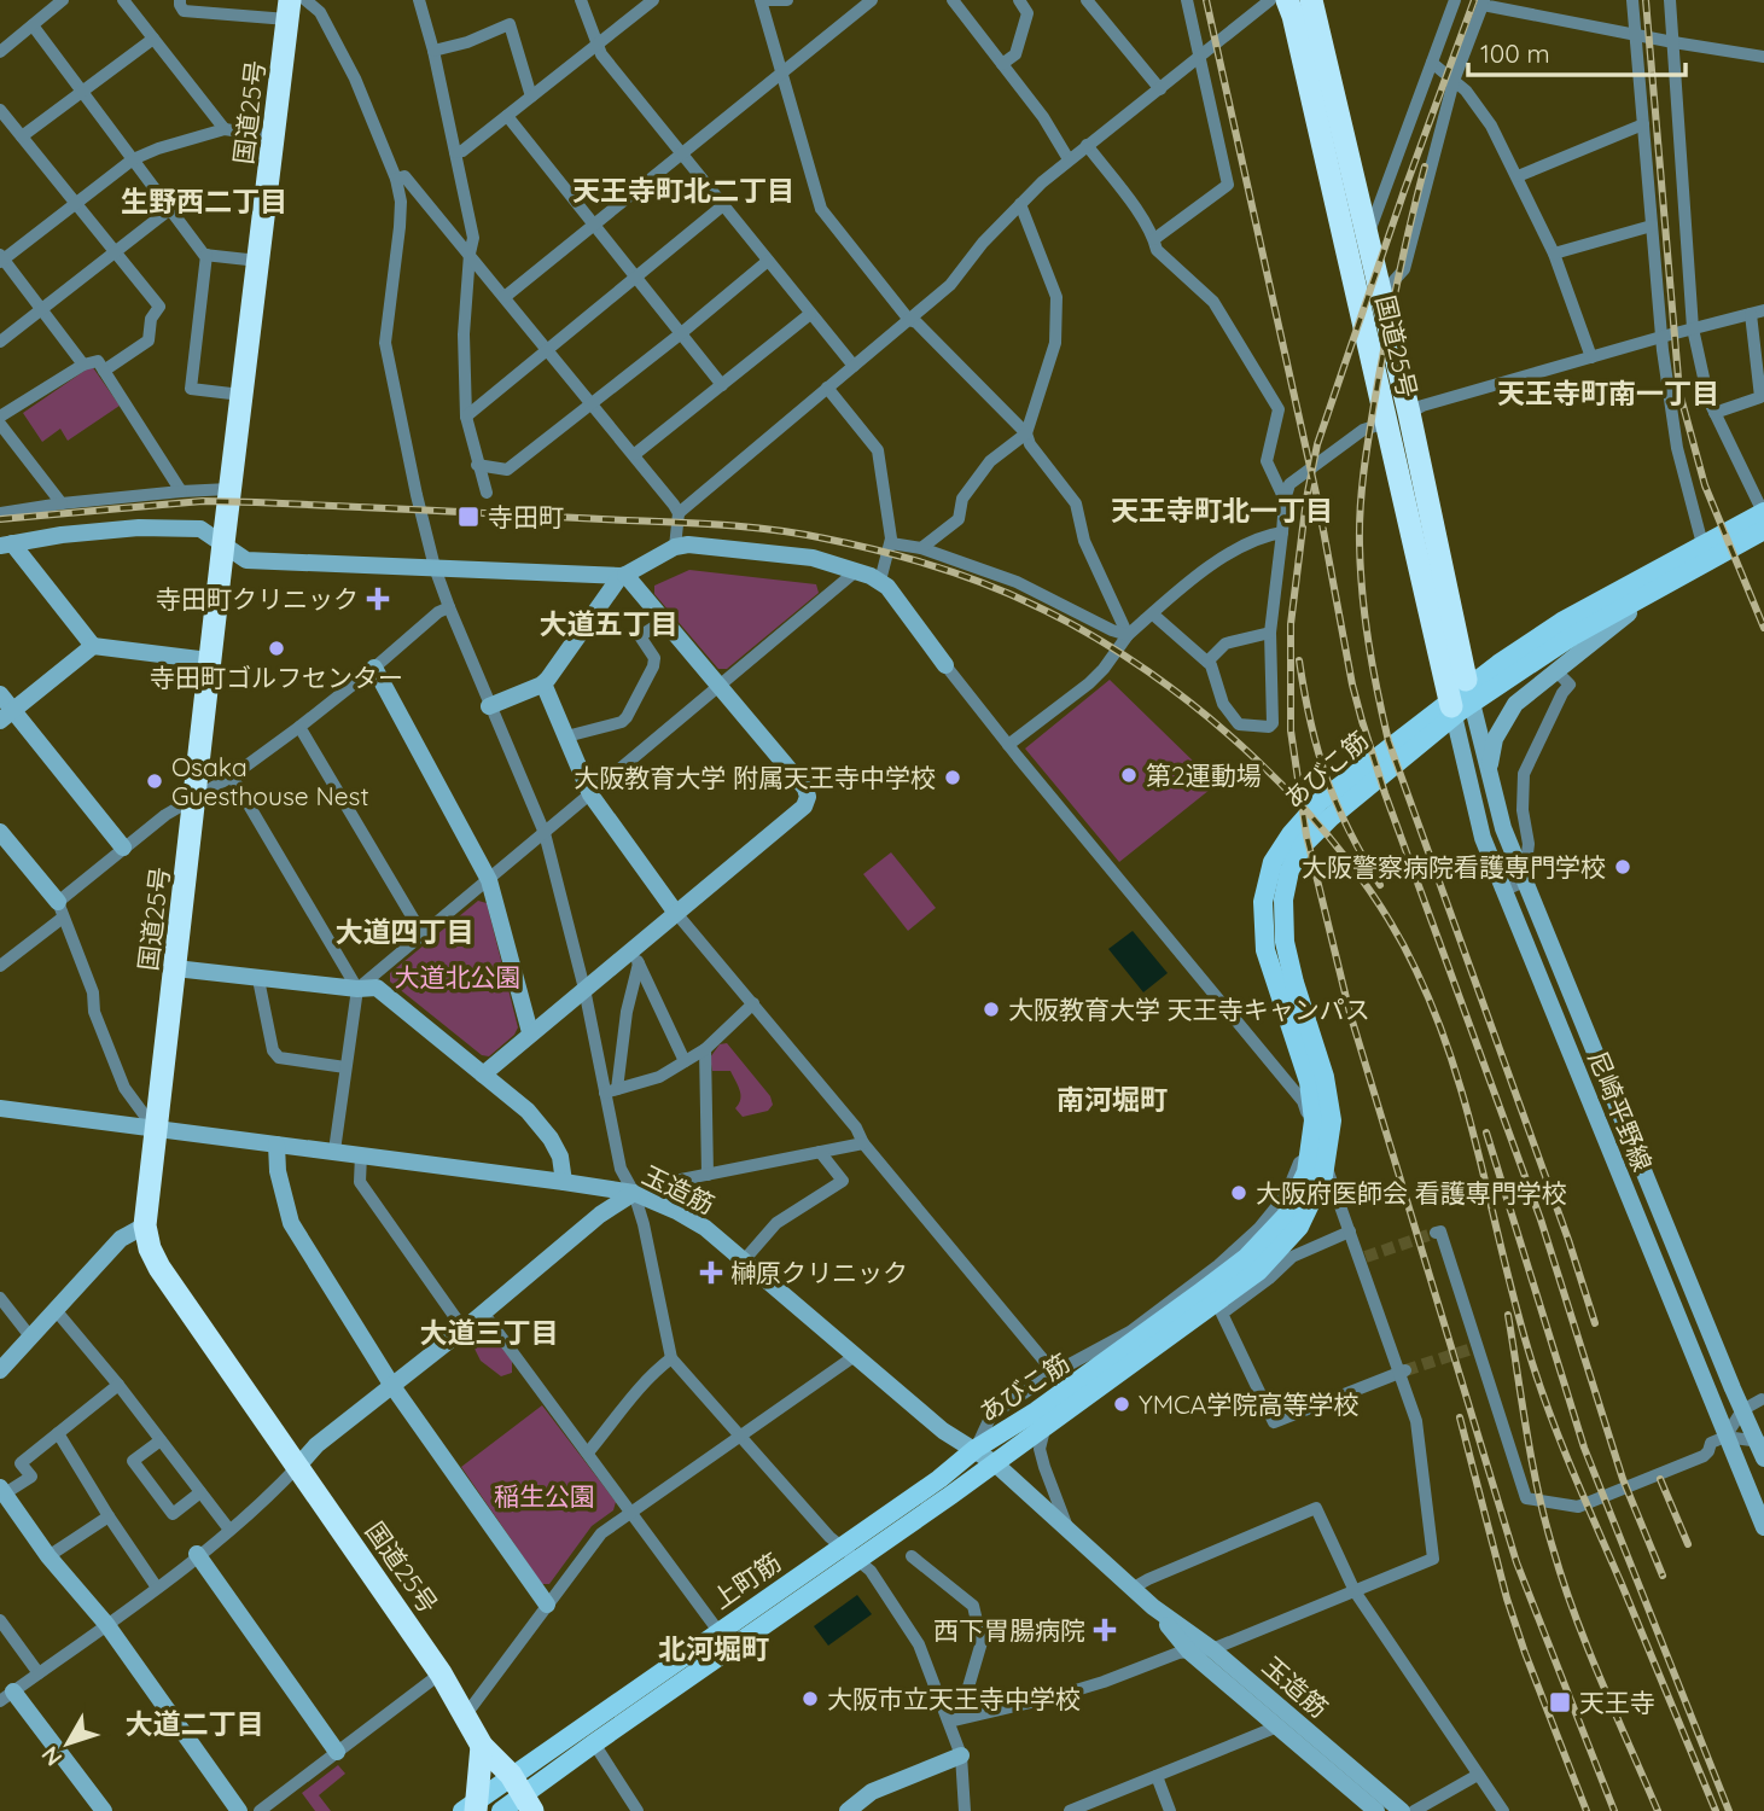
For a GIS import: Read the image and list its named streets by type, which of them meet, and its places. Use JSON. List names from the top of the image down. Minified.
{"streets":{"highway":["国道25号"],"main road":["あびこ筋","上町筋"],"street":["尼崎平野線","玉造筋"]},"crossings":[["国道25号","尼崎平野線"],["国道25号","玉造筋"],["国道25号","上町筋"],["あびこ筋","玉造筋"],["あびこ筋","上町筋"],["玉造筋","上町筋"]],"districts":["天王寺町北二丁目","生野西二丁目","天王寺町南一丁目","天王寺町北一丁目","大道五丁目","大道四丁目","南河堀町","大道三丁目","北河堀町","大道二丁目"],"parks":["大道北公園","稲生公園"],"places":{"transit":["寺田町","天王寺"],"health":["寺田町クリニック","榊原クリニック","西下胃腸病院"],"other":["寺田町ゴルフセンター","第2運動場","大阪教育大学 附属天王寺中学校","Osaka Guesthouse Nest","大阪警察病院看護専門学校","大阪教育大学 天王寺キャンパス","大阪府医師会 看護専門学校","YMCA学院高等学校","大阪市立天王寺中学校"]},"scale_bar":"100 m","north":"bottom left"}
